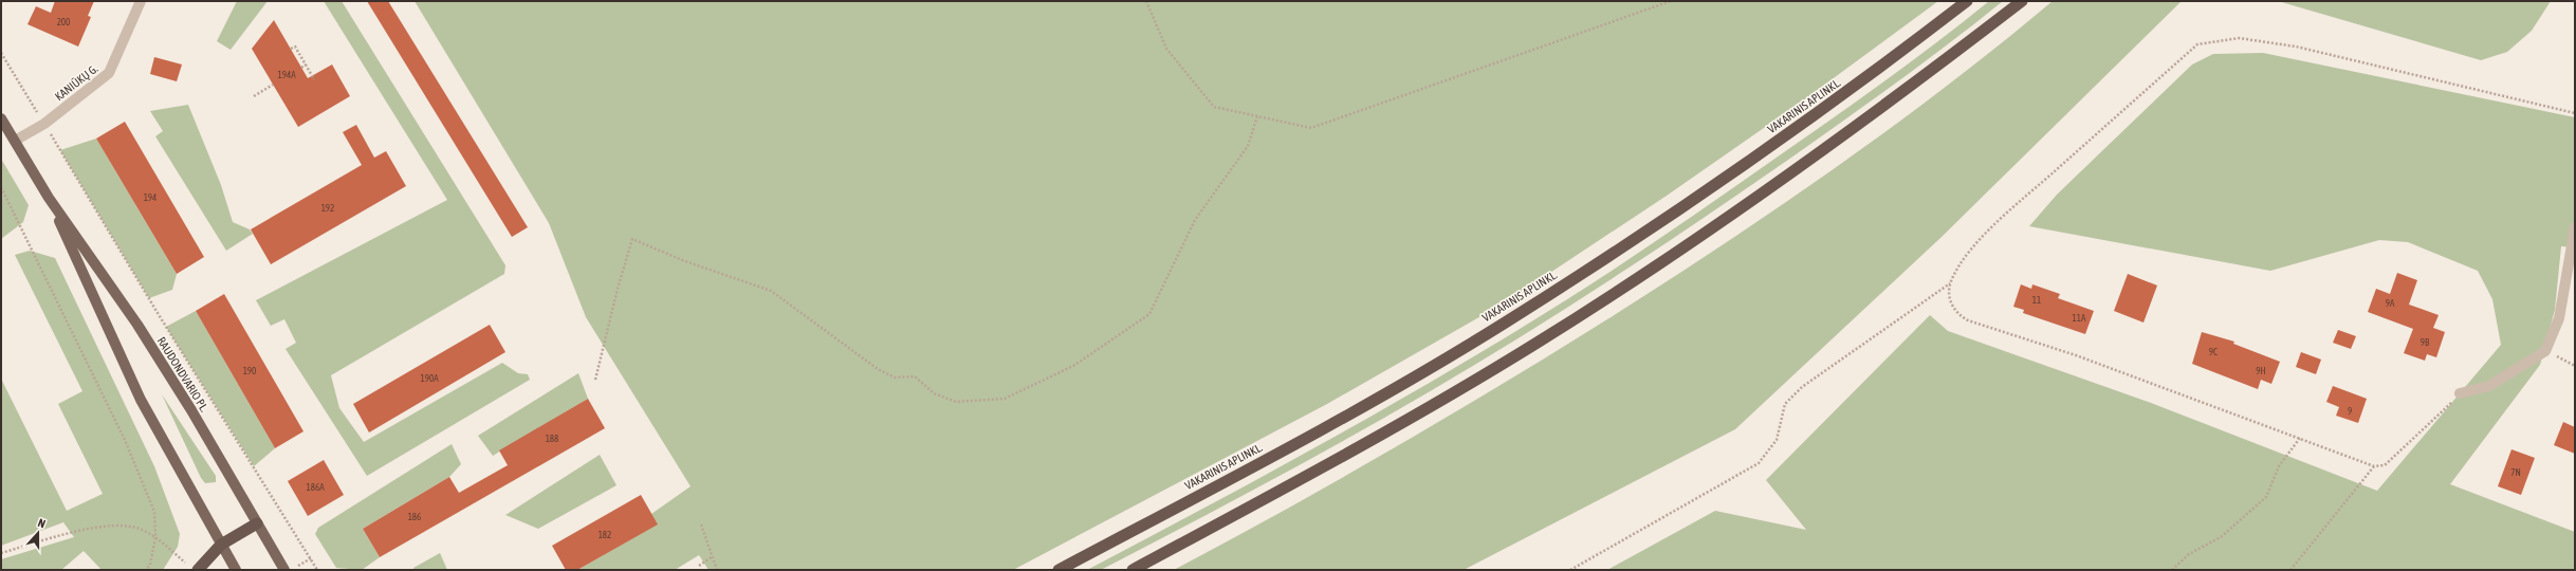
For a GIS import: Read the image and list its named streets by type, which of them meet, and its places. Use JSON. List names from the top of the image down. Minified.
{"streets":{"highway":["VAKARINIS APLINKL."],"main road":["RAUDONDVARIO PL."],"street":["KANIŪKŲ G."]},"crossings":[["KANIŪKŲ G.","RAUDONDVARIO PL."]],"house_numbers":["200","194A","194","192","11","9A","11A","9B","9C","190","9H","190A","9","188","7N","186A","186","182"],"north":"top"}
